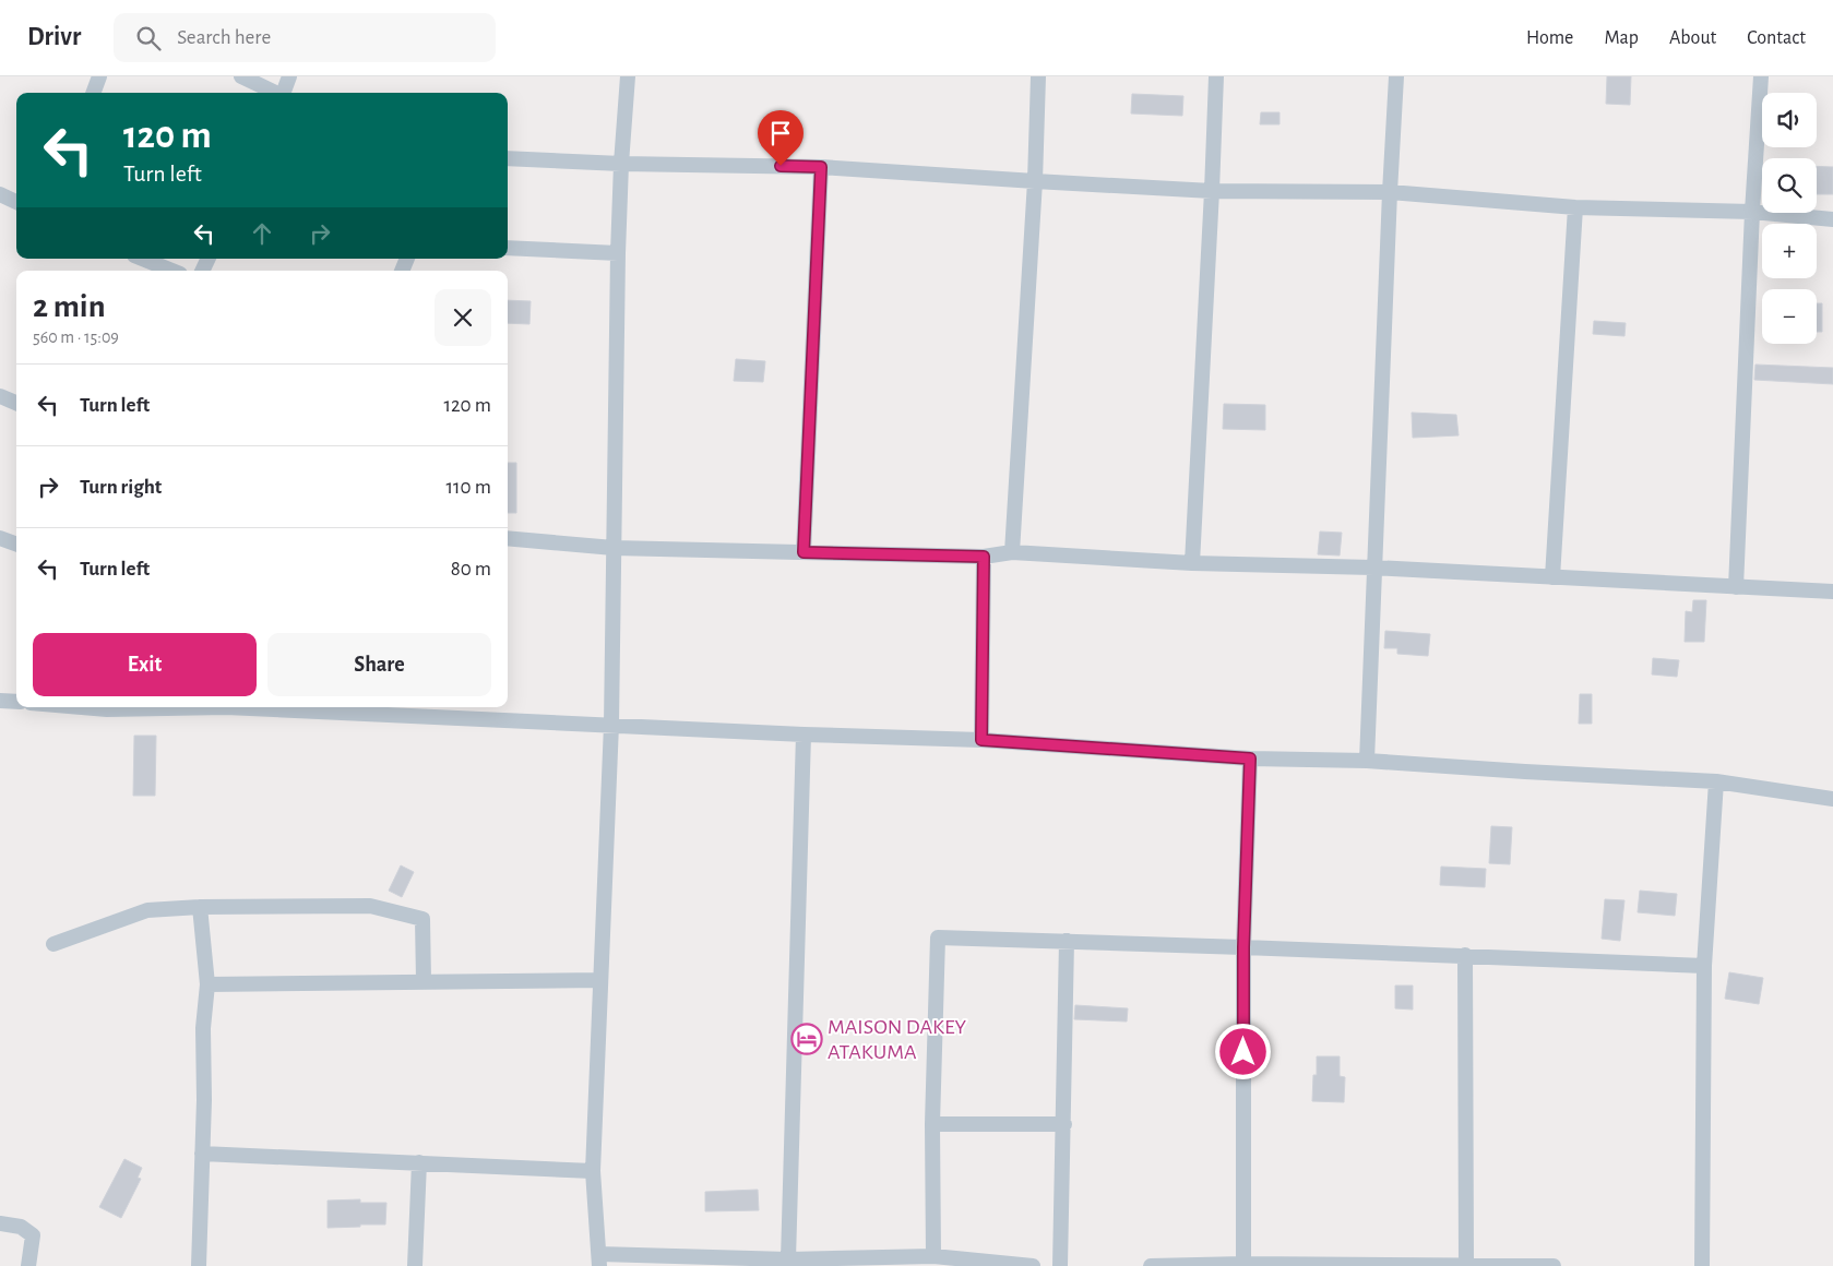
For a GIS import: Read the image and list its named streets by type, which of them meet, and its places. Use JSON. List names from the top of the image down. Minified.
{"places":{"hotel":["MAISON DAKEY ATAKUMA"]},"page":{"header":"Drivr","search":"Search here","nav":["Home","Map","About","Contact"],"map_buttons":["+","−"],"turn":["120 m","Turn left"],"heading":["2 min","560 m · 15:09"],"list":[{"name":"Turn left","value":"120 m"},{"name":"Turn right","value":"110 m"},{"name":"Turn left","value":"80 m"}],"buttons":["Exit","Share"]}}
